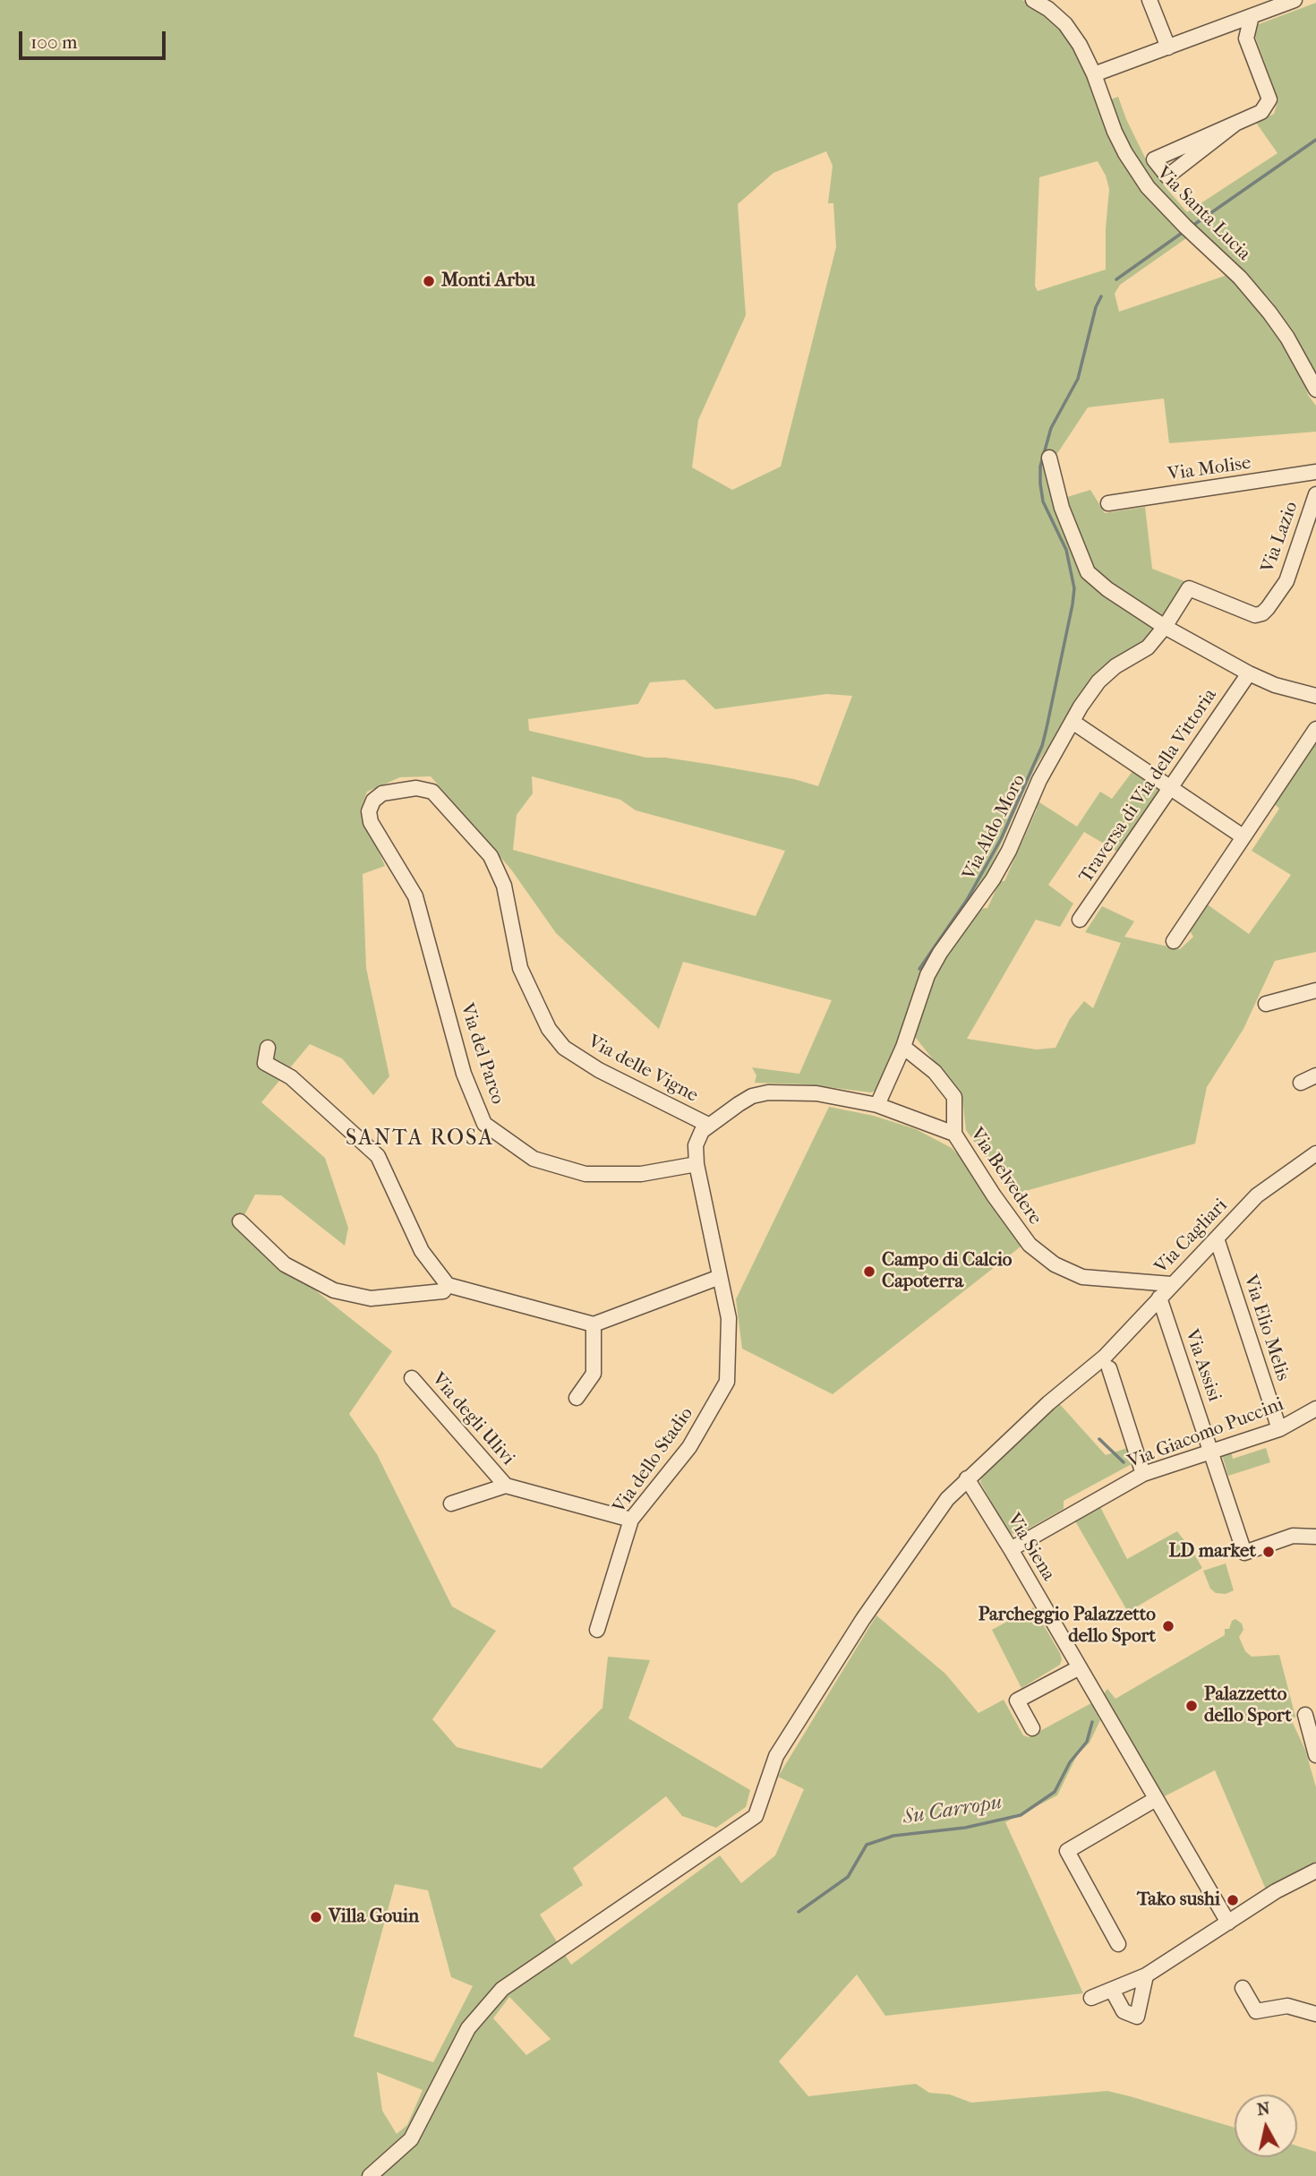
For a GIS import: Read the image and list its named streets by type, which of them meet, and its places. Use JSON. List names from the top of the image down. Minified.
{"streets":{"street":["Via Santa Lucia","Via Molise","Via Lazio","Traversa di Via della Vittoria","Via Aldo Moro","Via del Parco","Via delle Vigne","Via Belvedere","Via Cagliari","Via Elio Melis","Via Assisi","Via degli Ulivi","Via Giacomo Puccini","Via dello Stadio","Via Siena"]},"crossings":[["Via Lazio","Via Aldo Moro"],["Via Aldo Moro","Via Belvedere"],["Via del Parco","Via delle Vigne"],["Via delle Vigne","Via Belvedere"],["Via Belvedere","Via Cagliari"],["Via Cagliari","Via Elio Melis"],["Via Cagliari","Via Assisi"],["Via Cagliari","Via Siena"],["Via Elio Melis","Via Giacomo Puccini"],["Via Assisi","Via Giacomo Puccini"],["Via degli Ulivi","Via dello Stadio"],["Via Giacomo Puccini","Via Siena"]],"districts":["SANTA ROSA"],"water":["Su Carropu"],"places":["Monti Arbu","Campo di Calcio Capoterra","LD market","Parcheggio Palazzetto dello Sport","Palazzetto dello Sport","Tako sushi","Villa Gouin"],"scale_bar":"100 m","north":"top"}
